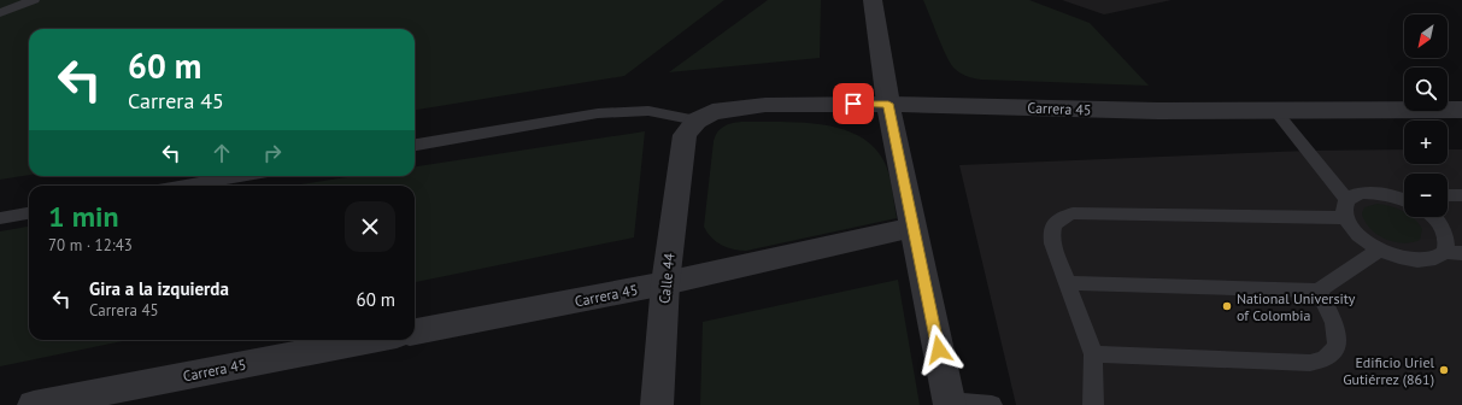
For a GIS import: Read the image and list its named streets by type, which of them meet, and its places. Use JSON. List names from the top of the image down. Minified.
{"streets":{"street":["Carrera 45","Calle 44"]},"crossings":[["Carrera 45","Calle 44"]],"places":["National University of Colombia","Edificio Uriel Gutiérrez (861)"],"north":"bottom left","page":{"map_buttons":["+","−"],"turn":["60 m","Carrera 45"],"heading":["1 min","70 m · 12:43"],"list":[{"name":"Gira a la izquierda","note":"Carrera 45","value":"60 m"}]}}
